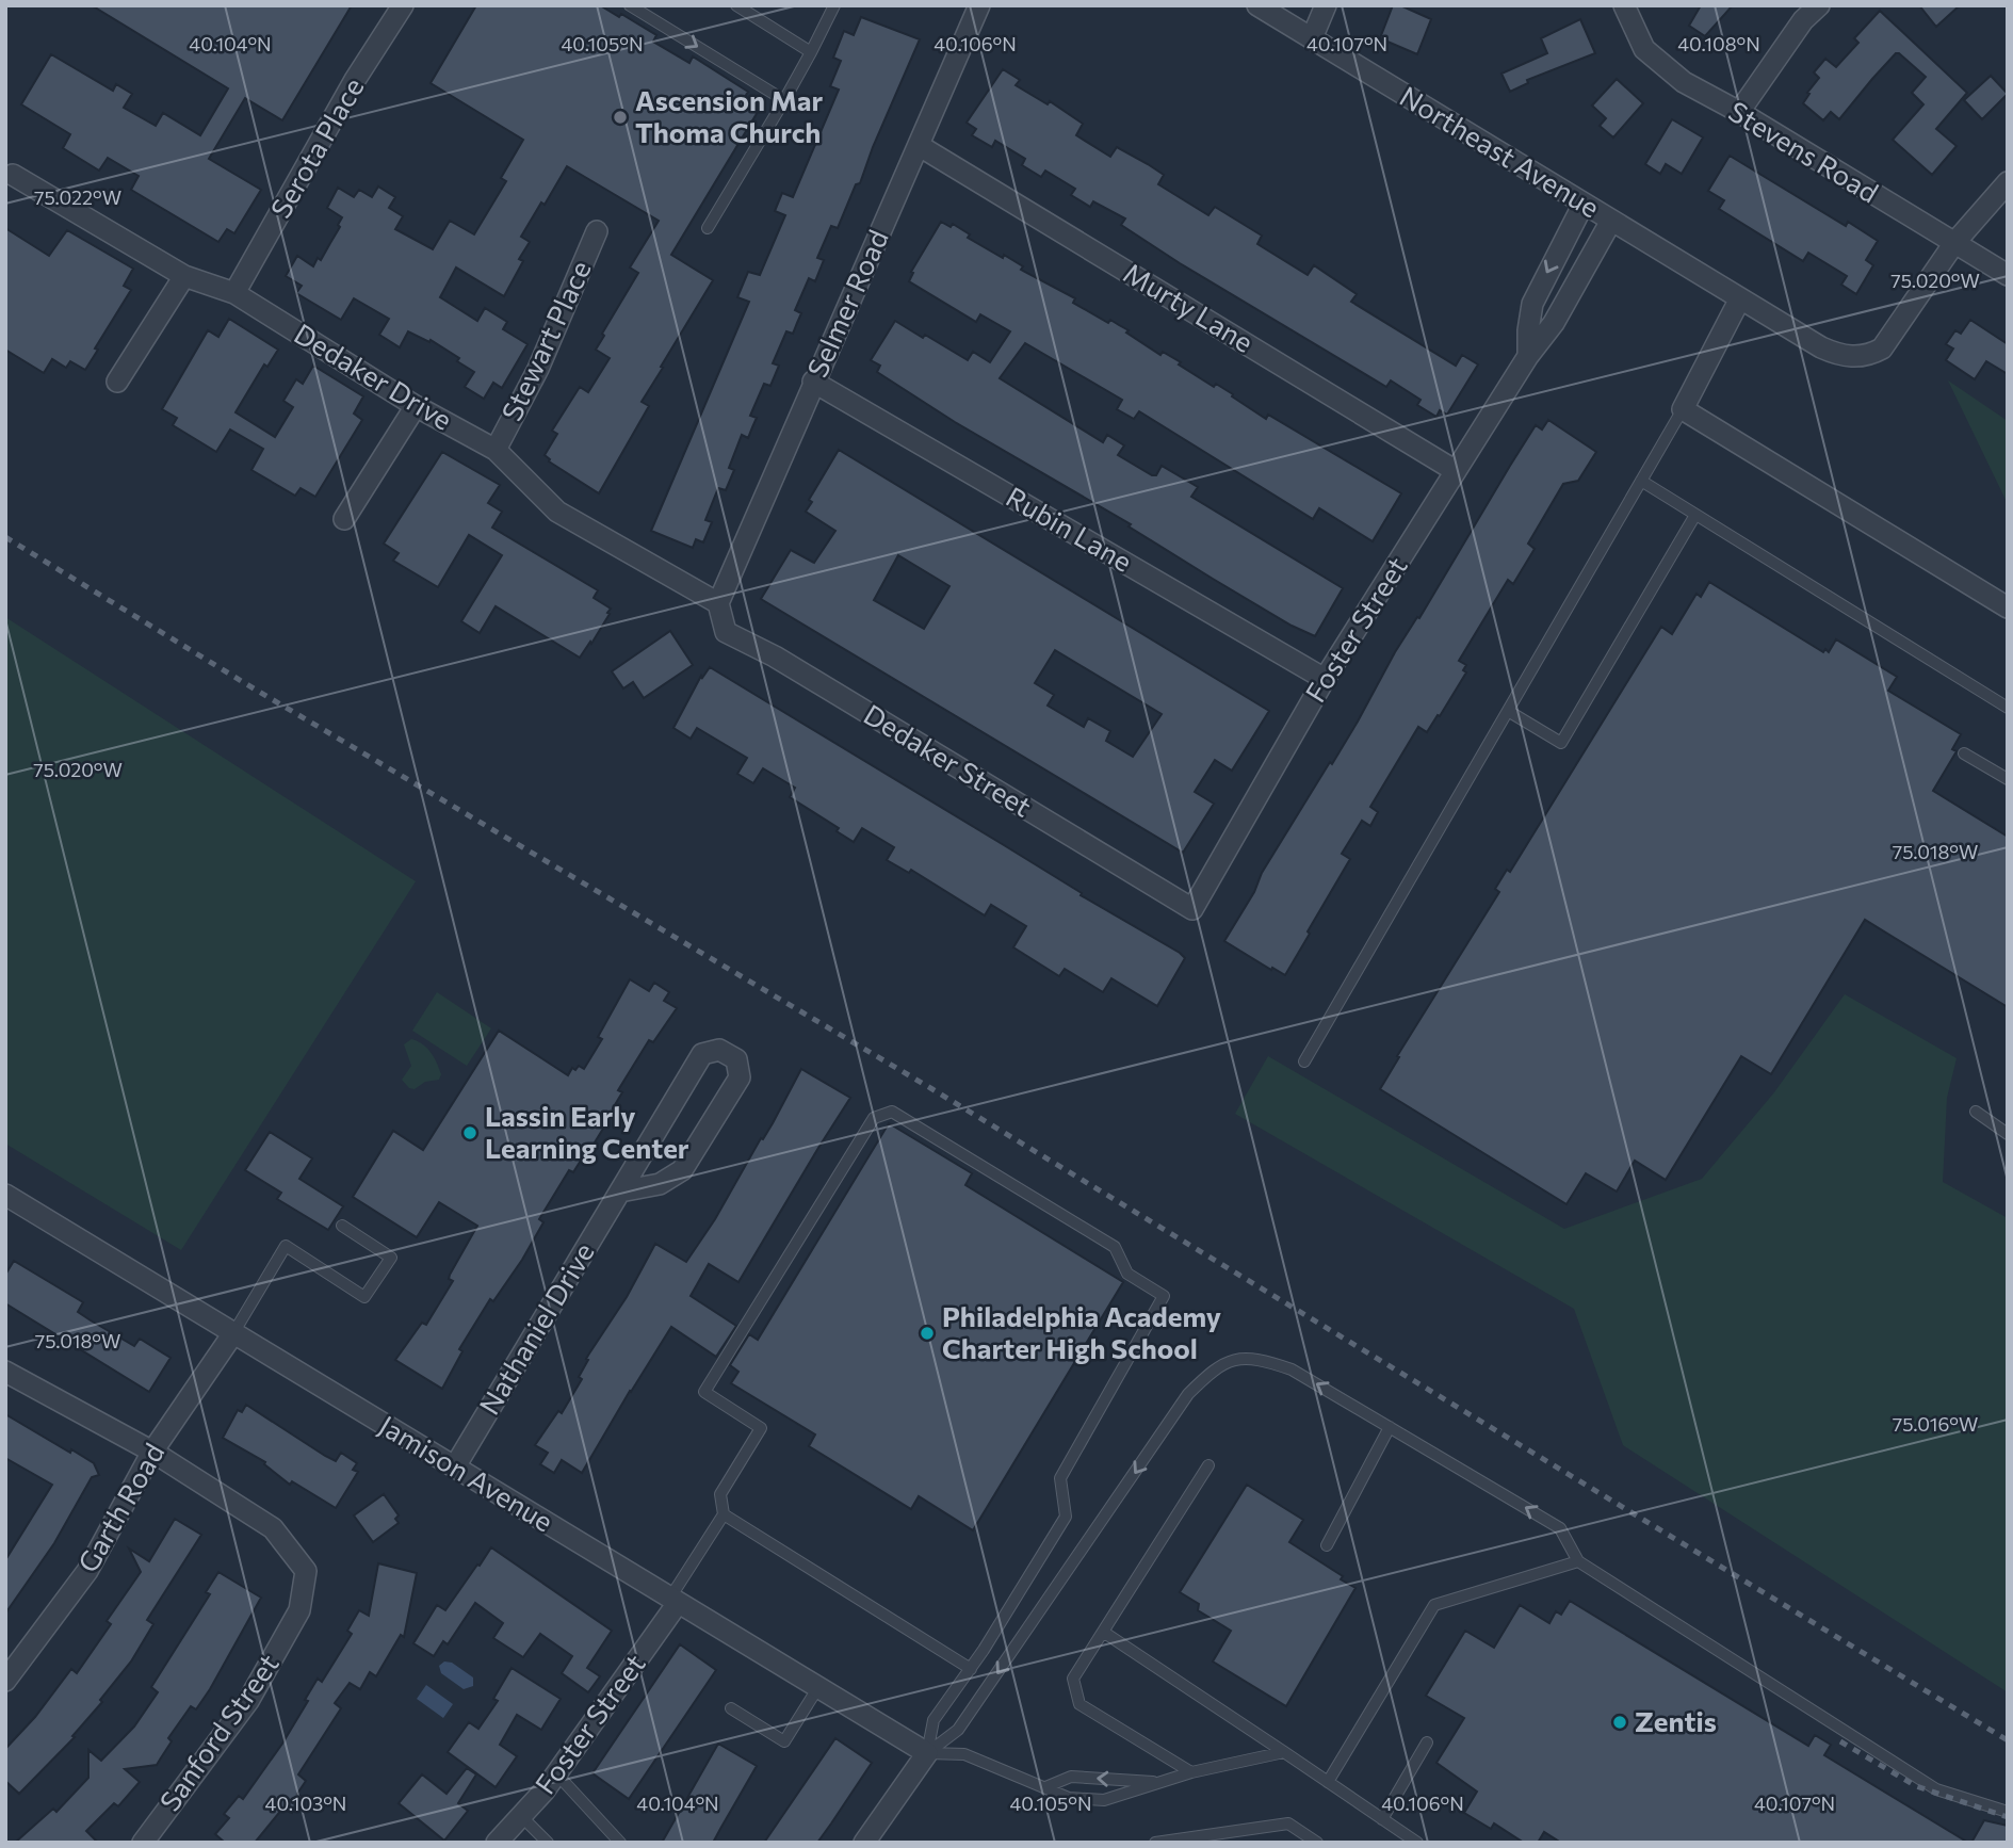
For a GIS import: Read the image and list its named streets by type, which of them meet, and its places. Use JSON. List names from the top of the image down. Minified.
{"streets":{"street":["Serota Place","Northeast Avenue","Stevens Road","Selmer Road","Murty Lane","Stewart Place","Dedaker Drive","Rubin Lane","Foster Street","Dedaker Street","Nathaniel Drive","Jamison Avenue","Garth Road","Sanford Street"]},"crossings":[["Serota Place","Dedaker Drive"],["Northeast Avenue","Stevens Road"],["Northeast Avenue","Foster Street"],["Selmer Road","Murty Lane"],["Selmer Road","Dedaker Drive"],["Selmer Road","Rubin Lane"],["Selmer Road","Dedaker Street"],["Murty Lane","Foster Street"],["Stewart Place","Dedaker Drive"],["Dedaker Drive","Dedaker Street"],["Rubin Lane","Foster Street"],["Foster Street","Dedaker Street"],["Foster Street","Jamison Avenue"],["Nathaniel Drive","Jamison Avenue"],["Jamison Avenue","Garth Road"],["Garth Road","Sanford Street"]],"places":["Ascension Mar Thoma Church","Lassin Early Learning Center","Philadelphia Academy Charter High School","Zentis"],"coordinates":["40.104°N","40.105°N","40.106°N","40.107°N","40.108°N","75.022°W","75.020°W","75.018°W","75.016°W","40.103°N"]}
